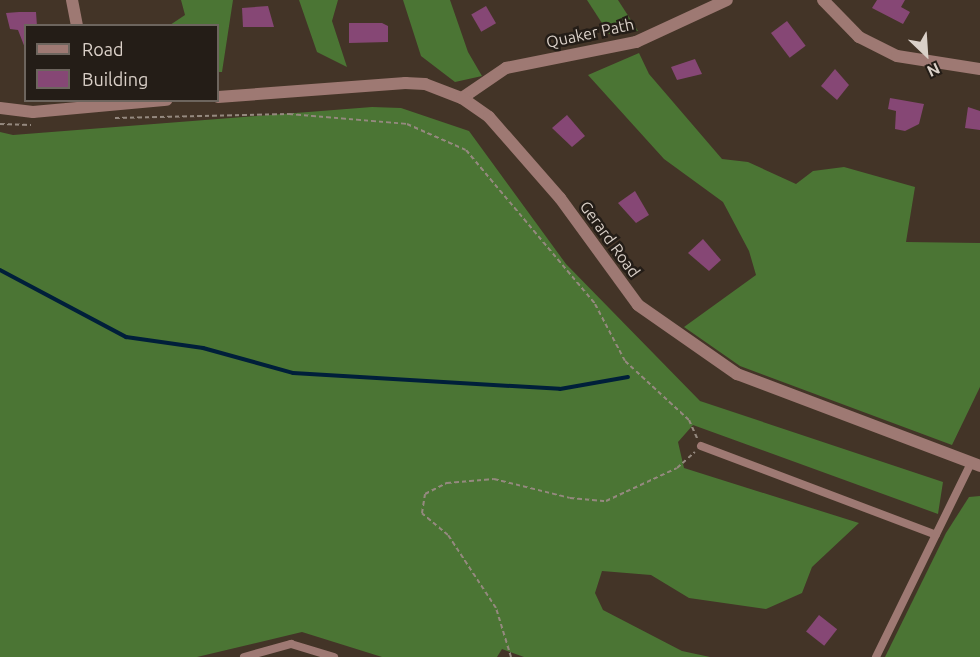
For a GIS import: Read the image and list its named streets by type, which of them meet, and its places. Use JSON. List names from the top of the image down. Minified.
{"streets":{"street":["Quaker Path","Gerard Road"]},"crossings":[["Quaker Path","Gerard Road"]],"legend":["Road","Building"],"north":"bottom right"}
